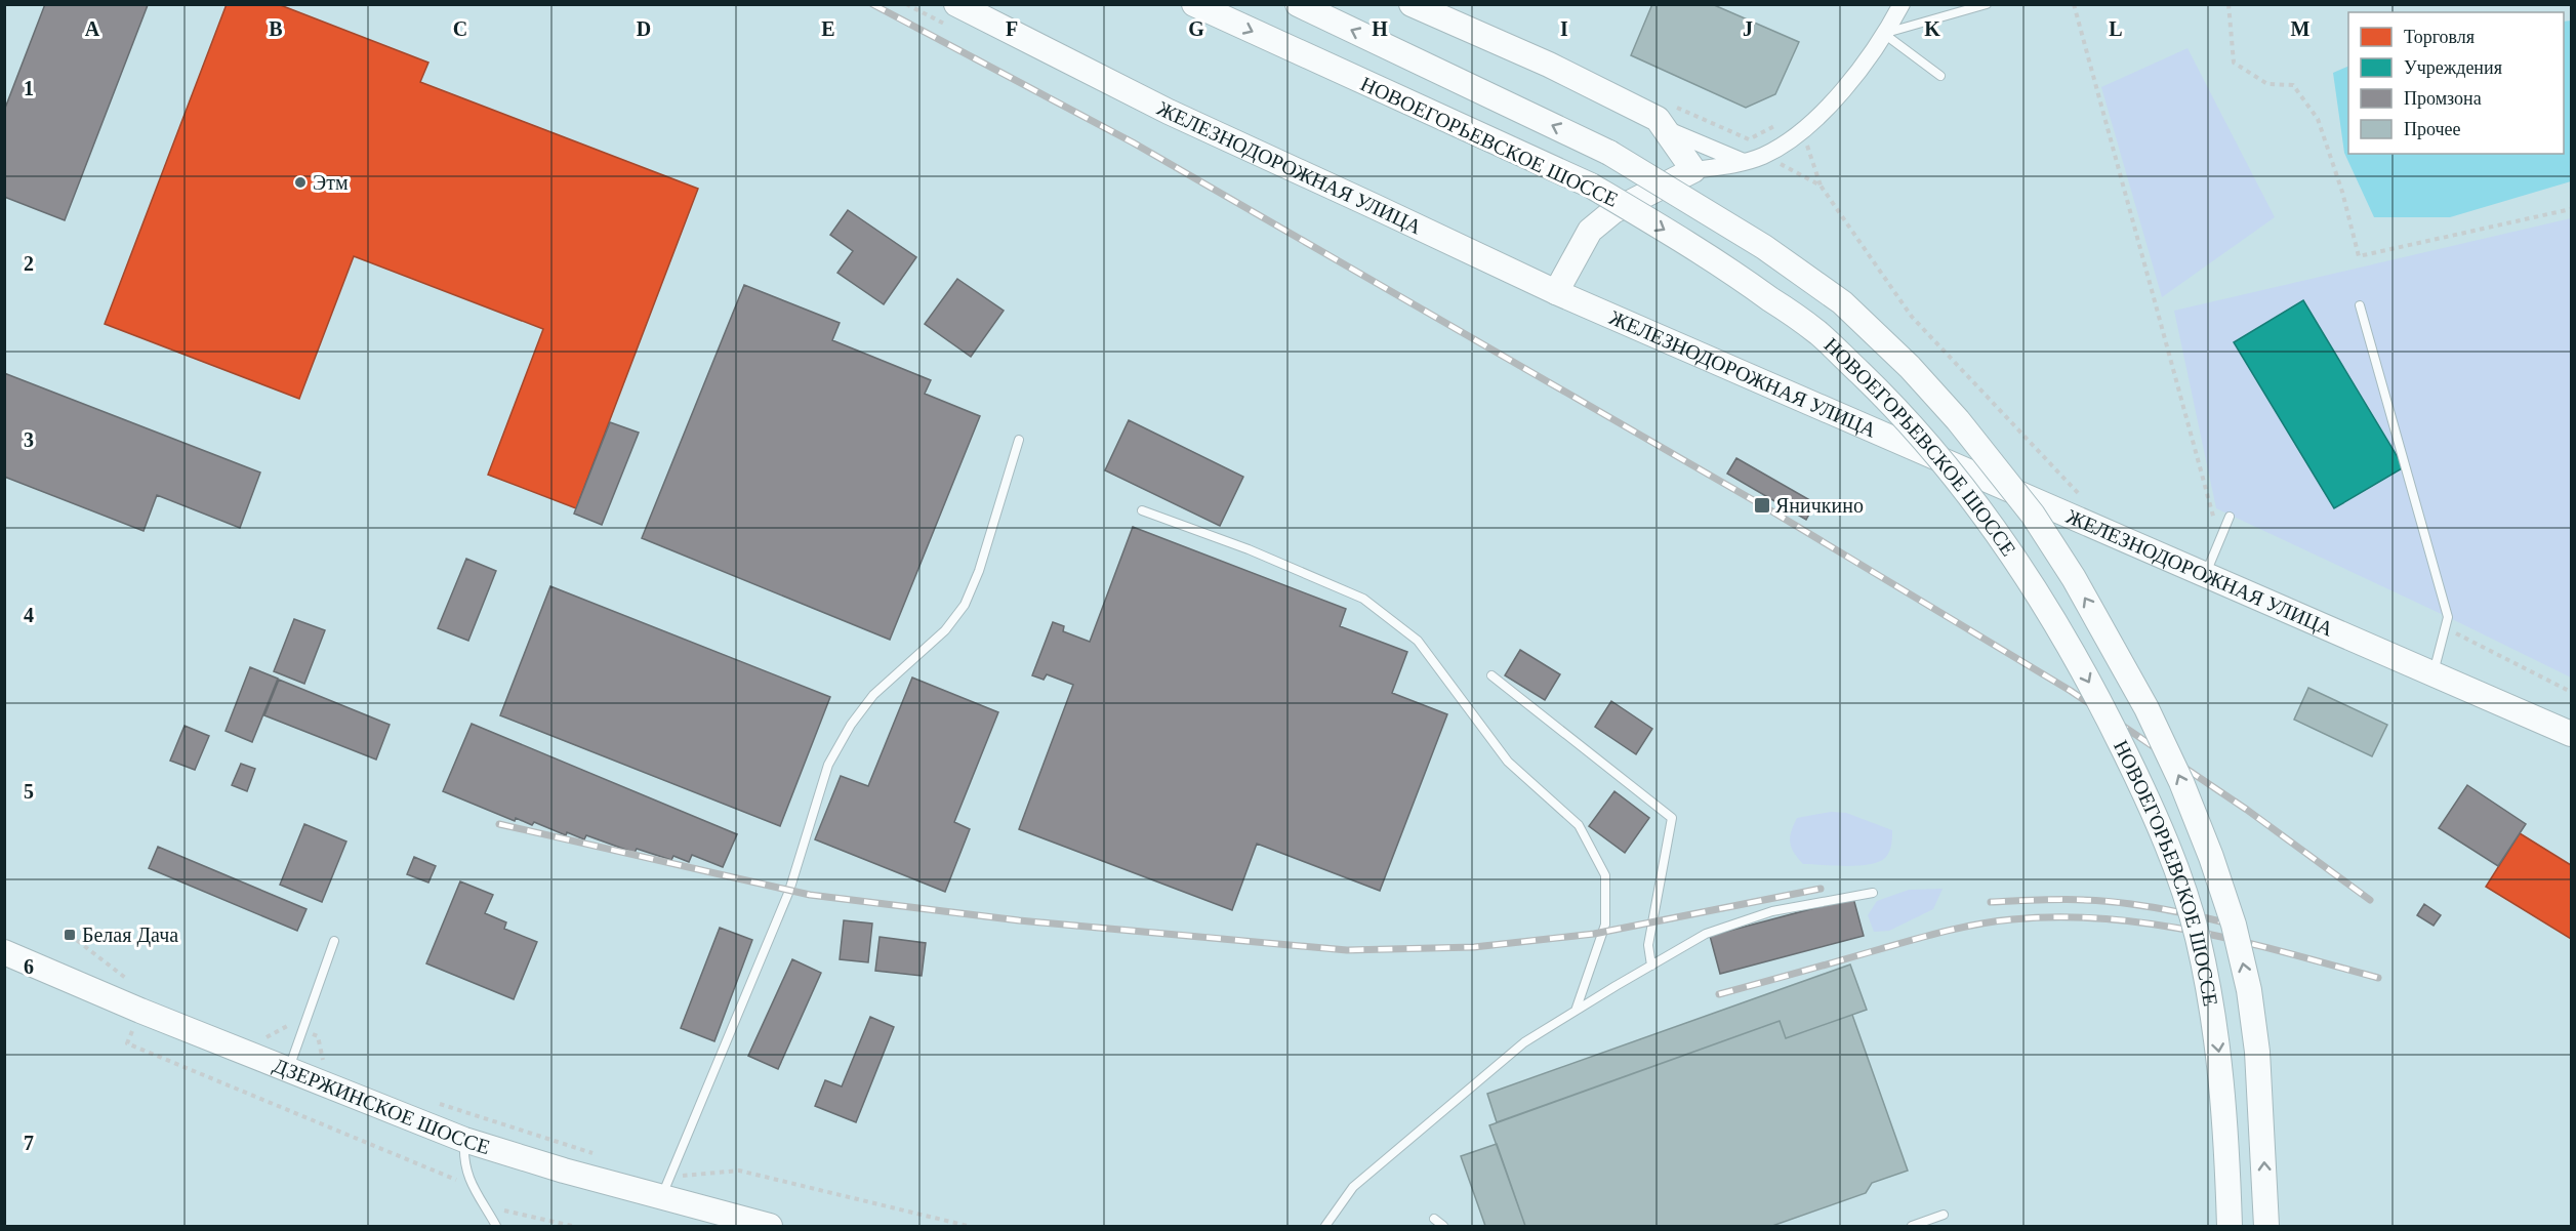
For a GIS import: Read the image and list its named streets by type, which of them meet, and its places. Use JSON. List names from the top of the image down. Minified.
{"streets":{"main road":["НОВОЕГОРЬЕВСКОЕ ШОССЕ","ЖЕЛЕЗНОДОРОЖНАЯ УЛИЦА","ДЗЕРЖИНСКОЕ ШОССЕ"]},"places":{"other":["Этм"],"transit":["Яничкино","Белая Дача"]},"legend":["Торговля","Учреждения","Промзона","Прочее"],"grid":{"columns":["A","B","C","D","E","F","G","H","I","J","K","L","M"],"rows":["1","2","3","4","5","6","7"]}}
